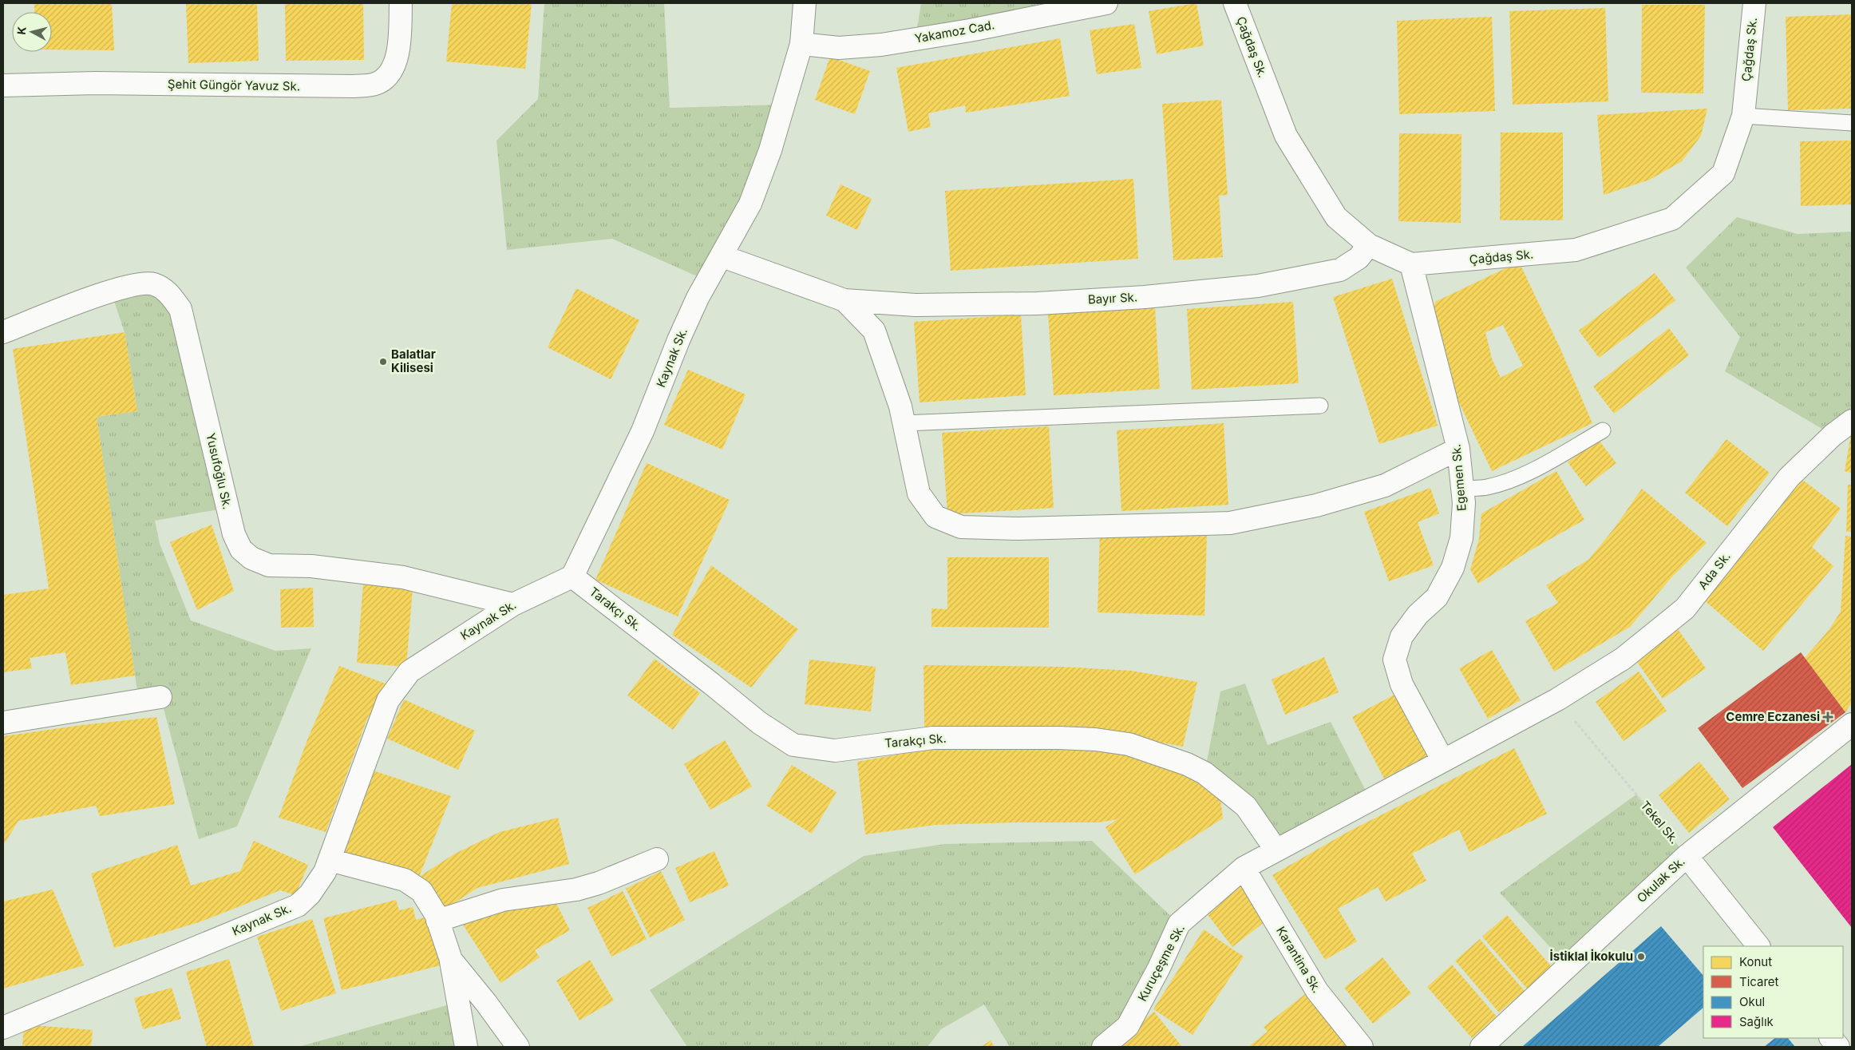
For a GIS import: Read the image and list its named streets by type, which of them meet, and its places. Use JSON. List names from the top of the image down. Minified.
{"streets":{"street":["Yakamoz Cad.","Çağdaş Sk.","Şehit Güngör Yavuz Sk.","Bayır Sk.","Kaynak Sk.","Yusufoğlu Sk.","Egemen Sk.","Ada Sk.","Tarakçı Sk.","Tekel Sk.","Okulak Sk.","Karantina Sk.","Kuruçeşme Sk."]},"crossings":[["Yakamoz Cad.","Kaynak Sk."],["Çağdaş Sk.","Bayır Sk."],["Çağdaş Sk.","Egemen Sk."],["Kaynak Sk.","Yusufoğlu Sk."],["Kaynak Sk.","Tarakçı Sk."],["Egemen Sk.","Ada Sk."],["Egemen Sk.","Kuruçeşme Sk."],["Ada Sk.","Tekel Sk."],["Ada Sk.","Kuruçeşme Sk."],["Tarakçı Sk.","Kuruçeşme Sk."],["Tekel Sk.","Okulak Sk."],["Karantina Sk.","Kuruçeşme Sk."]],"places":{"other":["Balatlar Kilisesi","İstiklal İkokulu"],"health":["Cemre Eczanesi"]},"legend":["Konut","Ticaret","Okul","Sağlık"],"north":"left"}
